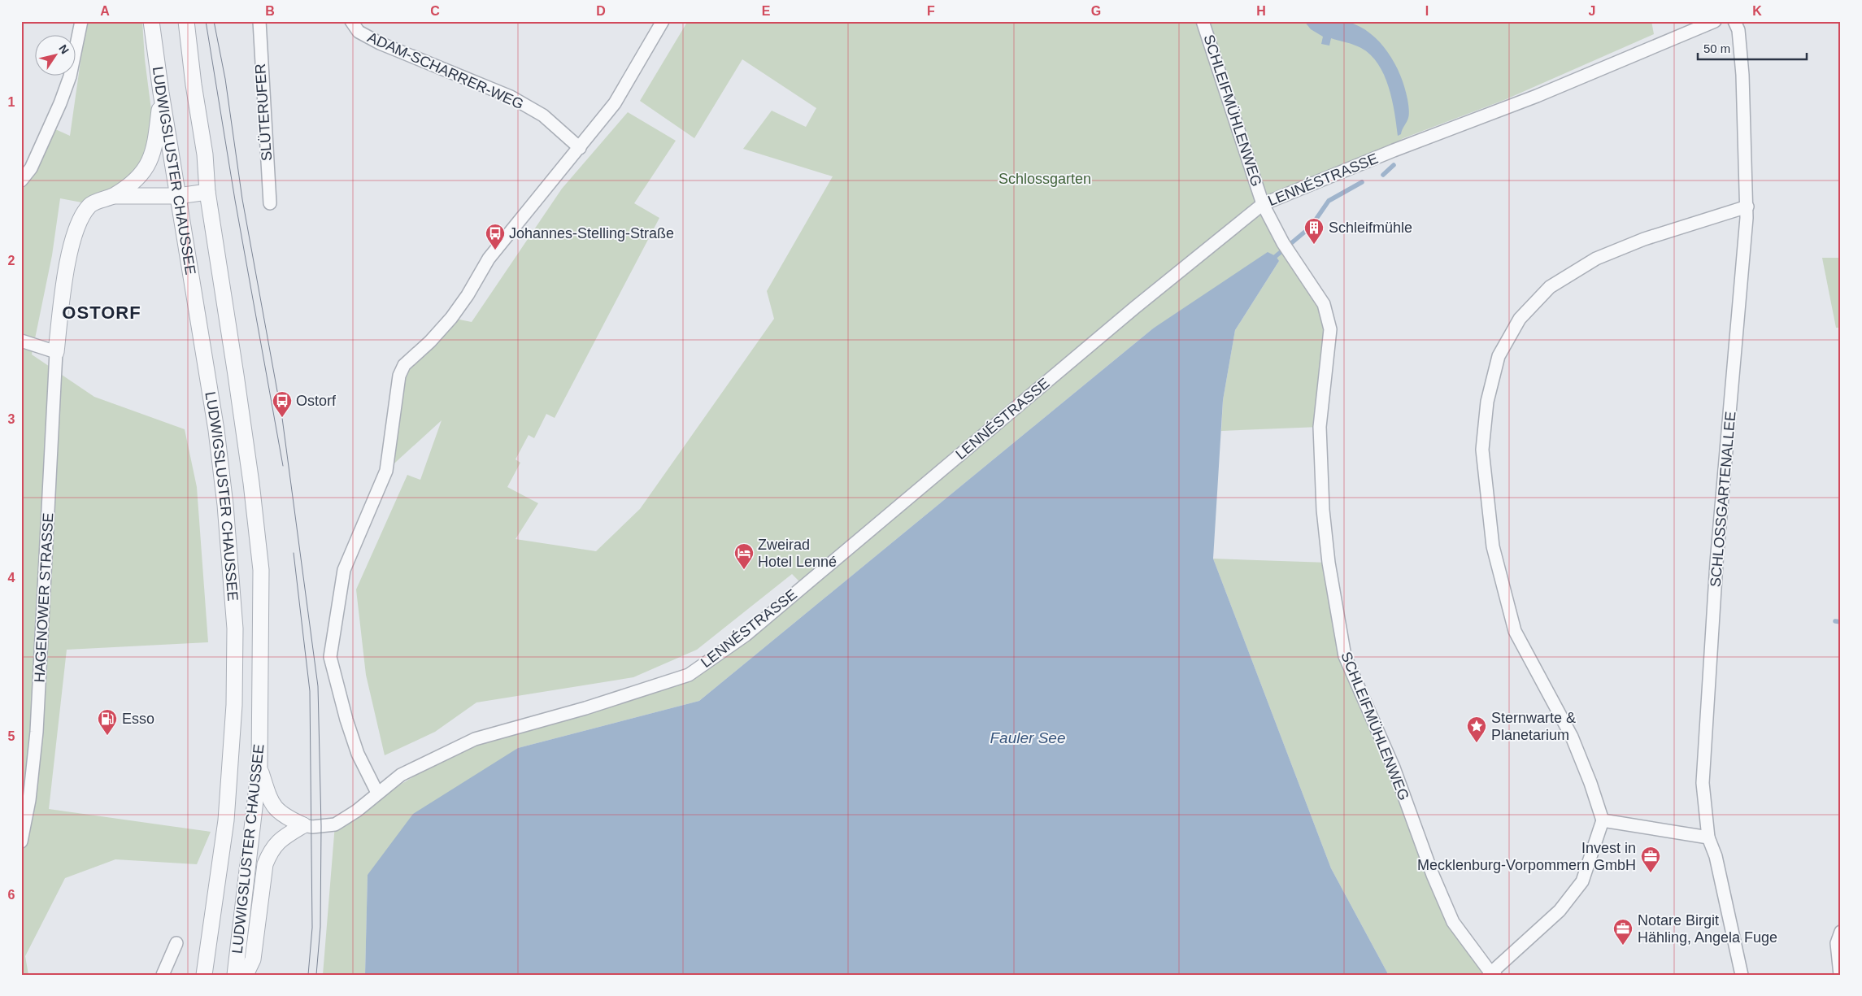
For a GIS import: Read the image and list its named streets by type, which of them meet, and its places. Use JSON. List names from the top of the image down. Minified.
{"streets":{"street":["ADAM-SCHARRER-WEG","SCHLEIFMÜHLENWEG","SLÜTERUFER","LUDWIGSLUSTER CHAUSSEE","LENNÉSTRASSE","SCHLOSSGARTENALLEE","HAGENOWER STRASSE"]},"crossings":[["SCHLEIFMÜHLENWEG","LENNÉSTRASSE"]],"districts":["OSTORF"],"water":["Fauler See"],"parks":["Schlossgarten"],"places":{"building":["Schleifmühle"],"bus stop":["Johannes-Stelling-Straße","Ostorf"],"hotel":["Zweirad Hotel Lenné"],"fuel station":["Esso"],"place":["Sternwarte & Planetarium"],"office":["Invest in Mecklenburg-Vorpommern GmbH","Notare Birgit Hähling, Angela Fuge"]},"scale_bar":"50 m","north":"top right","grid":{"columns":["A","B","C","D","E","F","G","H","I","J","K"],"rows":["1","2","3","4","5","6"]}}
